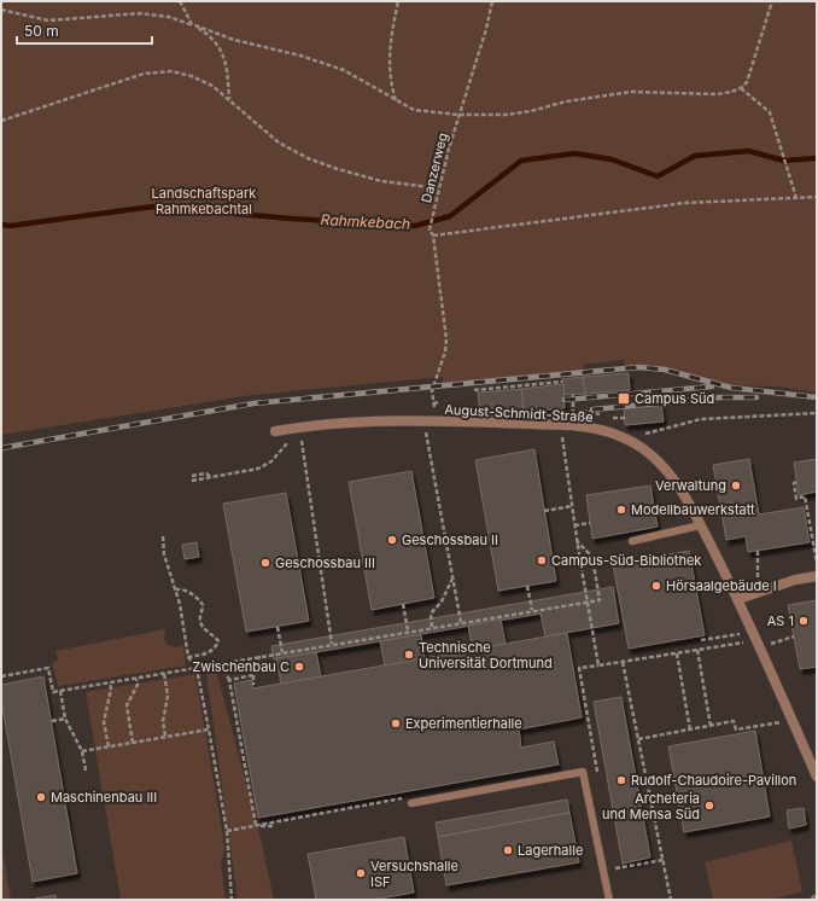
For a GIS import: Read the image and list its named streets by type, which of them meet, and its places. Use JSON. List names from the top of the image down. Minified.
{"streets":{"street":["August-Schmidt-Straße"],"path":["Danzerweg"]},"water":["Rahmkebach"],"parks":["Landschaftspark Rahmkebachtal"],"places":{"transit":["Campus Süd"],"other":["Verwaltung","Modellbauwerkstatt","Geschossbau II","Campus-Süd-Bibliothek","Geschossbau III","Hörsaalgebäude I","AS 1","Technische Universität Dortmund","Zwischenbau C","Experimentierhalle","Rudolf-Chaudoire-Pavillon","Maschinenbau III","Archeteria und Mensa Süd","Lagerhalle","Versuchshalle ISF"]},"scale_bar":"50 m"}
